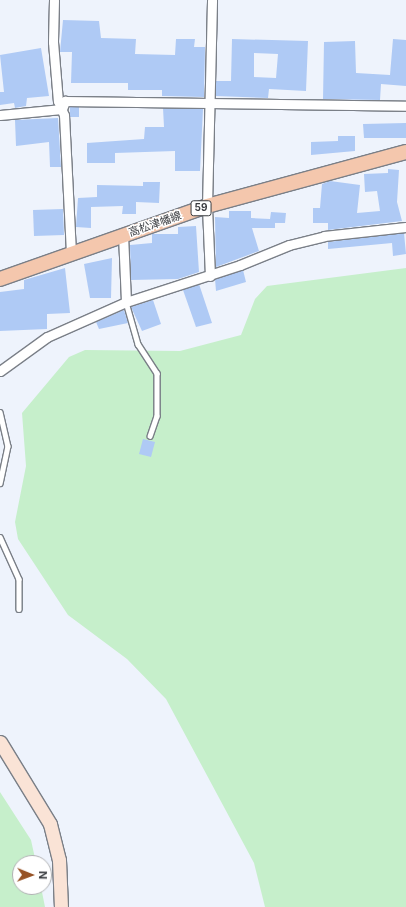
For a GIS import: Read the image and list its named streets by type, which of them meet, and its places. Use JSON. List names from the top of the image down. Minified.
{"streets":{"main road":["59","高松津幡線"]},"north":"right"}
